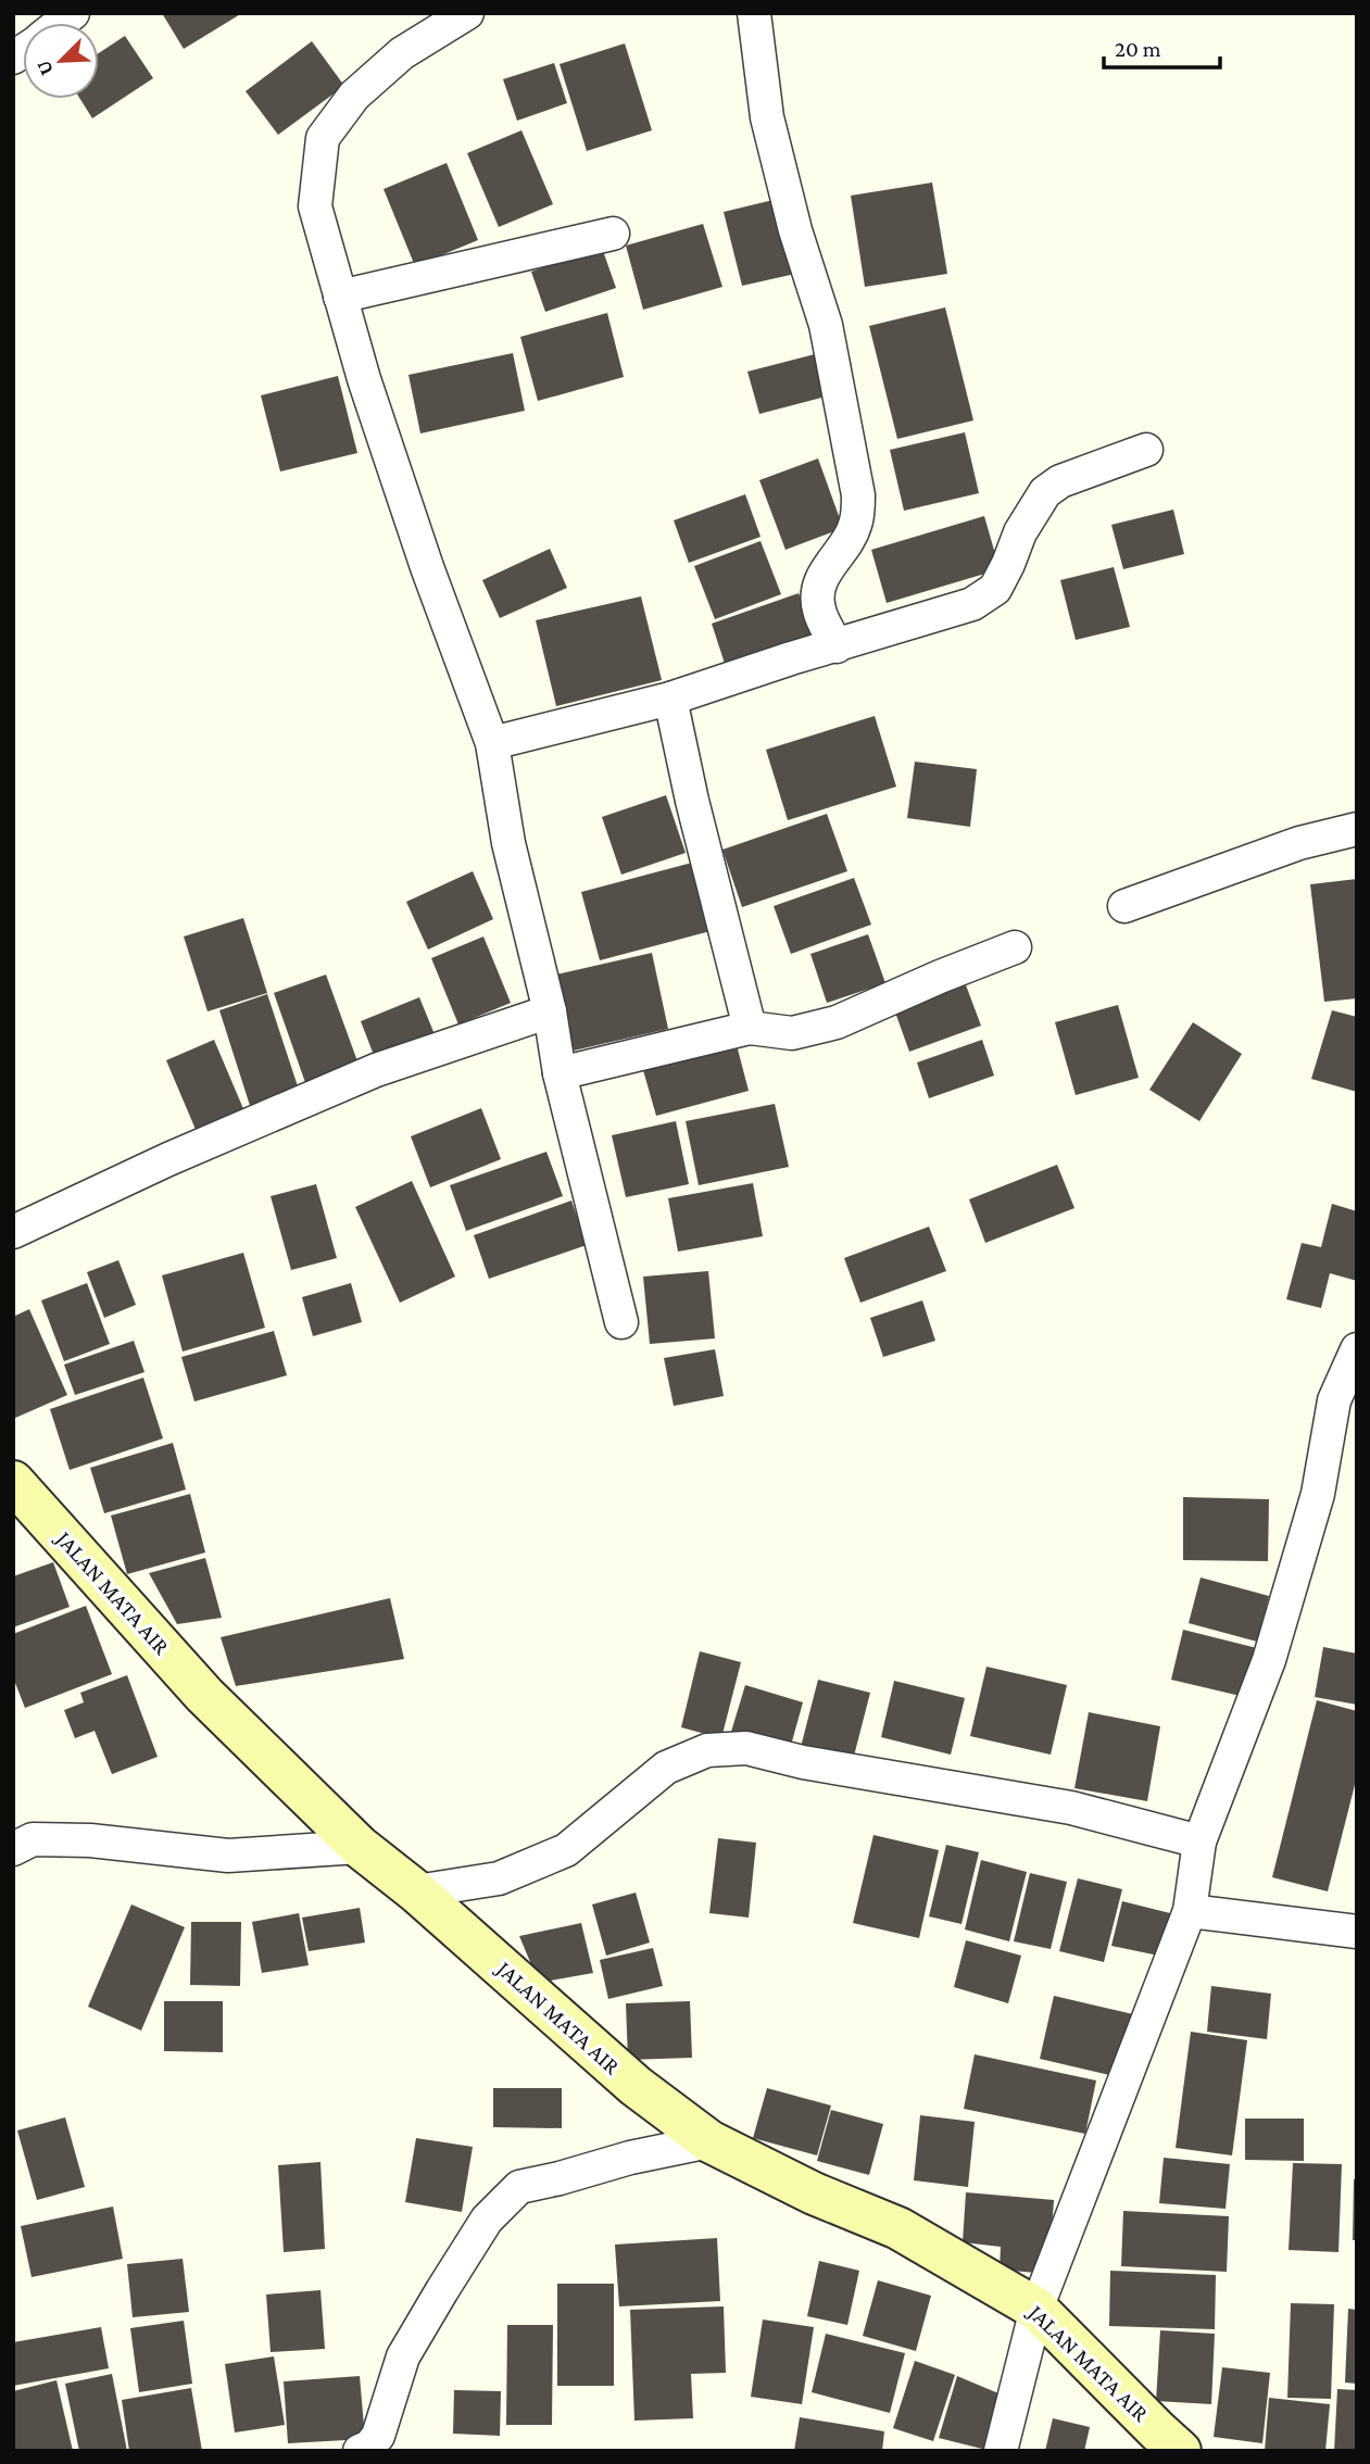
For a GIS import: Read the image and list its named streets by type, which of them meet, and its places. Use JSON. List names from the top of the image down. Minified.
{"streets":{"street":["JALAN MATA AIR"]},"scale_bar":"20 m","north":"bottom left"}
